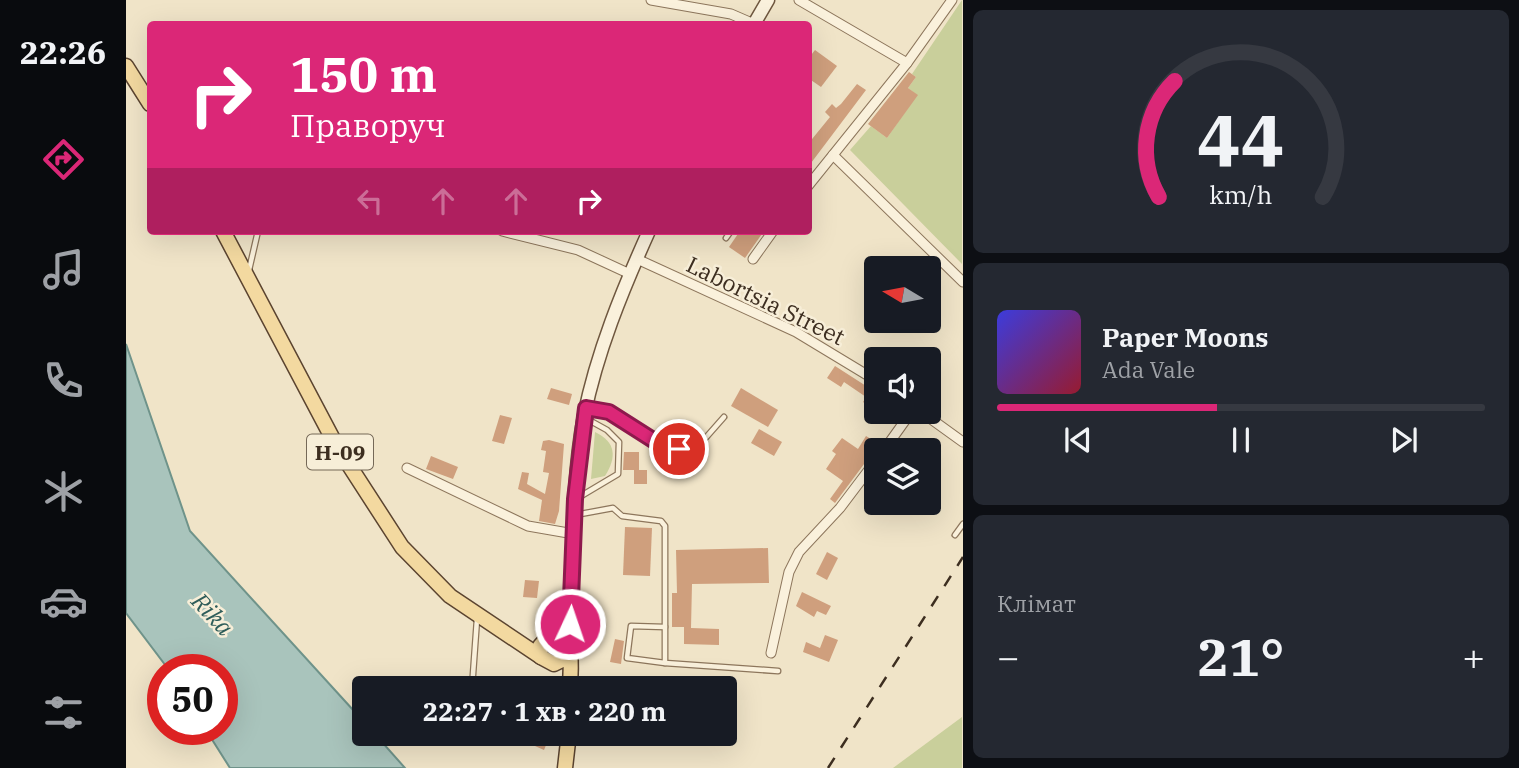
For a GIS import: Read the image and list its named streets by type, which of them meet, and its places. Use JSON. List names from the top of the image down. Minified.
{"streets":{"main road":["Н-09"],"street":["Labortsia Street"]},"water":["Rika"],"north":"left","page":{"tabs":"22:26","turn":["150 m","Праворуч"],"song":["Paper Moons","Ada Vale"],"tile":"Клімат","heat":["−","21°","+"],"limit":"50","trip":"22:27 · 1 хв · 220 m","gauge":["44","km/h"]}}
